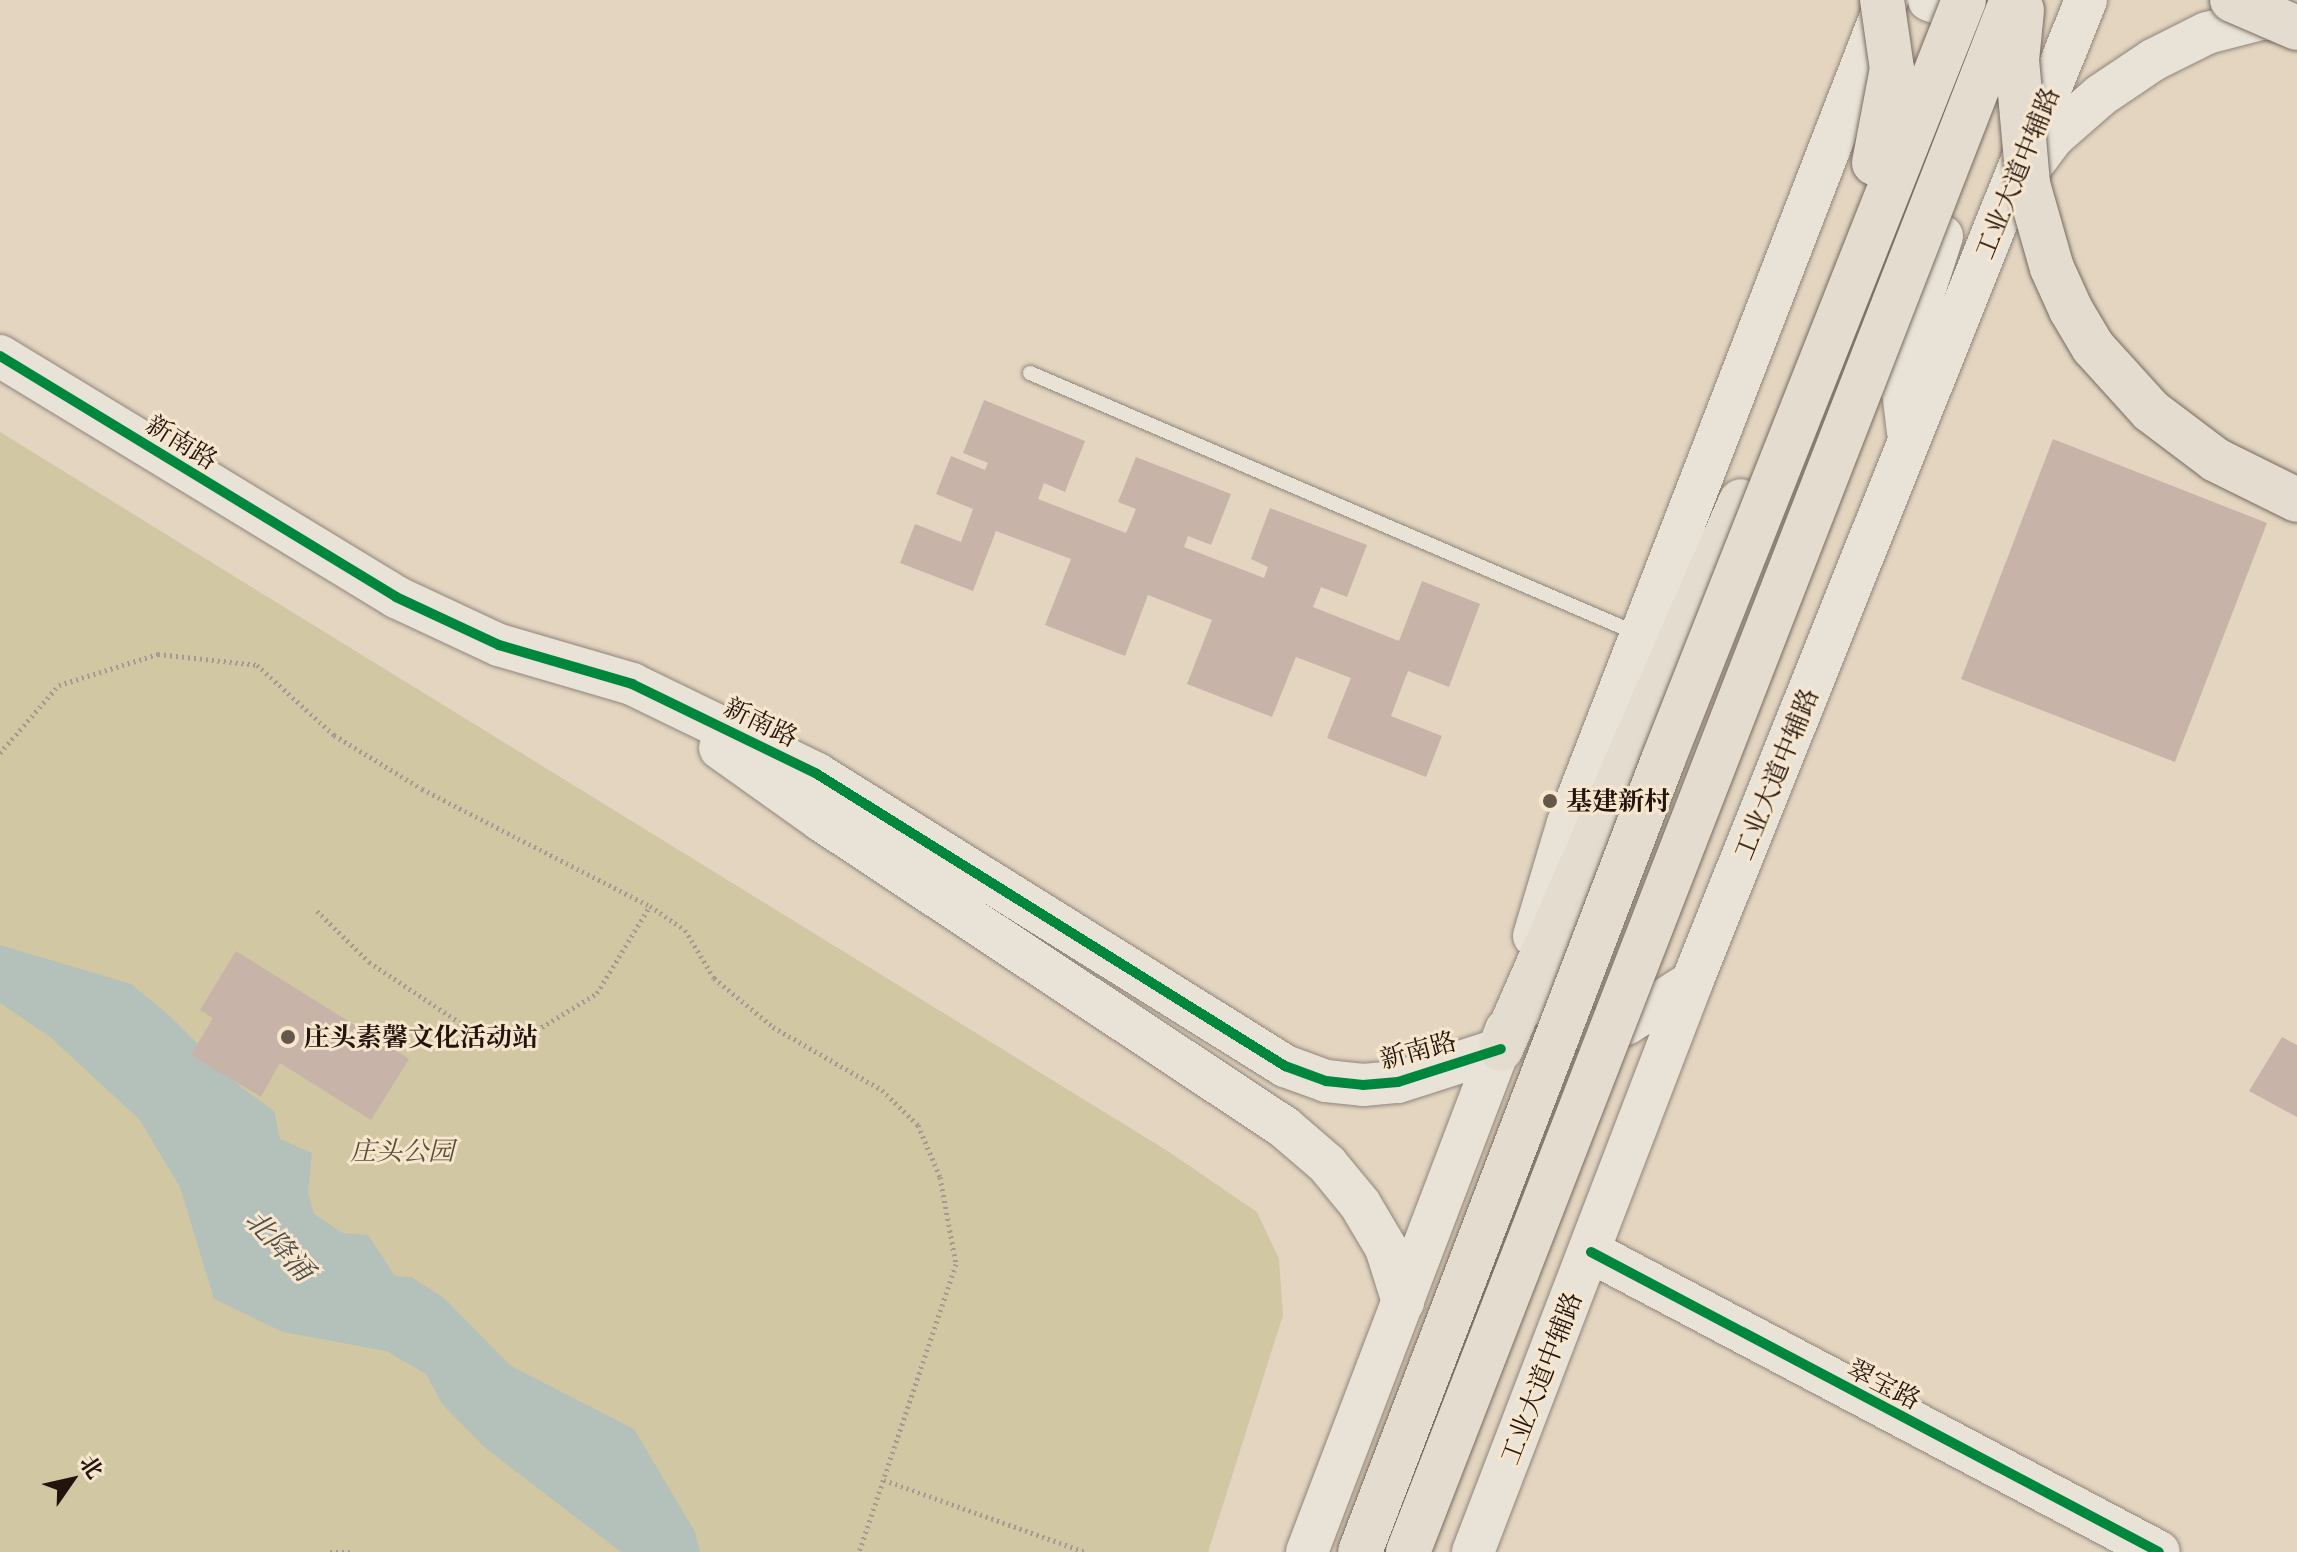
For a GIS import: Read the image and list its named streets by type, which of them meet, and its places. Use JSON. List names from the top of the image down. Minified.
{"streets":{"main road":["工业大道中辅路","新南路","翠宝路"]},"crossings":[["工业大道中辅路","翠宝路"]],"water":["北降涌"],"parks":["庄头公园"],"places":["基建新村","庄头素馨文化活动站"],"north":"top right"}
